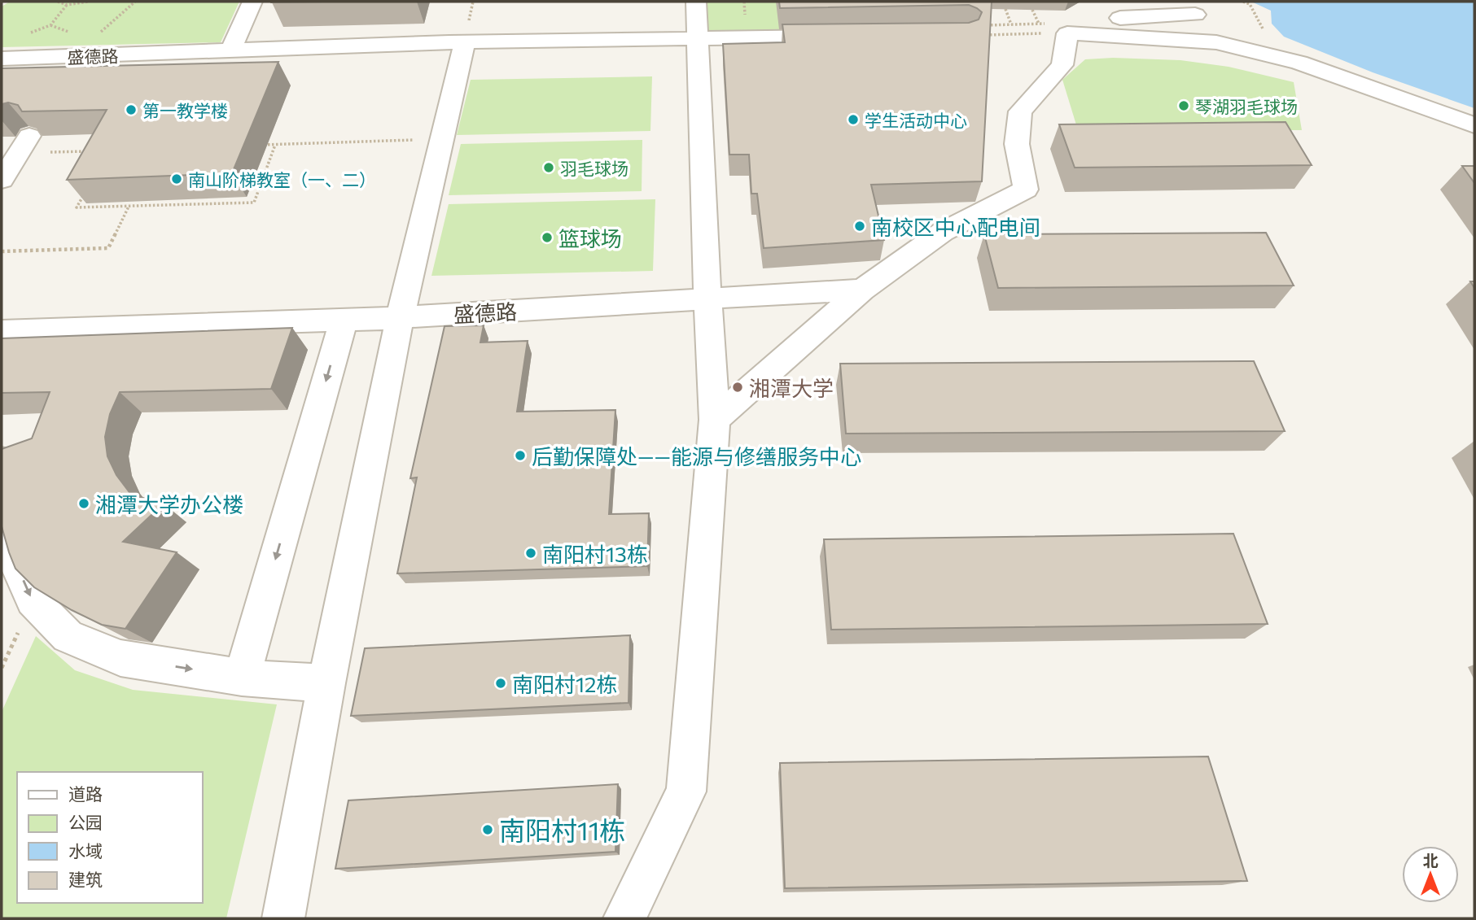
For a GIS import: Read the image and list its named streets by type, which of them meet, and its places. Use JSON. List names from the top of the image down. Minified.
{"streets":{"street":["盛德路"]},"places":["琴湖羽毛球场","第一教学楼","学生活动中心","羽毛球场","南山阶梯教室（一、二）","南校区中心配电间","篮球场","湘潭大学","后勤保障处——能源与修缮服务中心","湘潭大学办公楼","南阳村13栋","南阳村12栋","南阳村11栋"],"legend":["道路","公园","水域","建筑"],"north":"top"}
